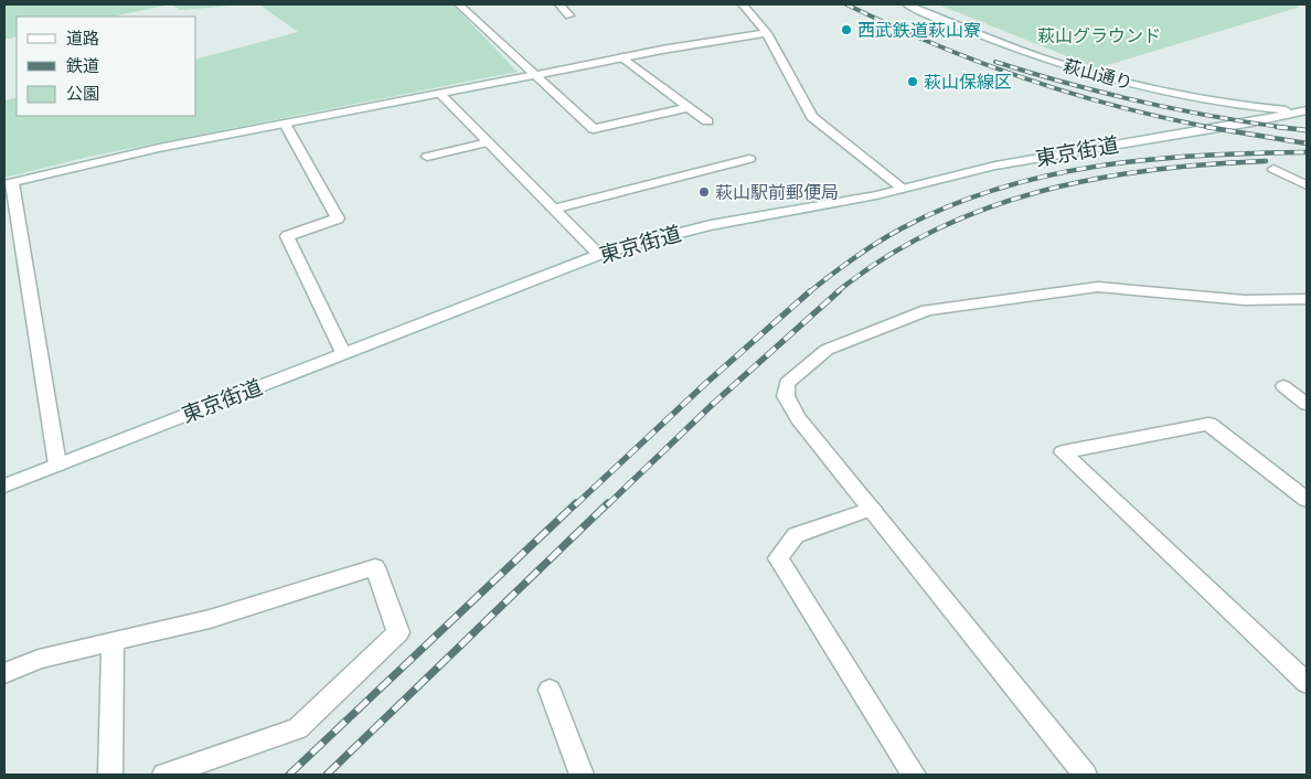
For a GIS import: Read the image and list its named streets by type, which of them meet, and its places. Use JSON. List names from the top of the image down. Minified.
{"streets":{"street":["萩山通り","東京街道"]},"crossings":[["萩山通り","東京街道"]],"parks":["萩山グラウンド"],"places":["西武鉄道萩山寮","萩山保線区","萩山駅前郵便局"],"legend":["道路","鉄道","公園"]}
